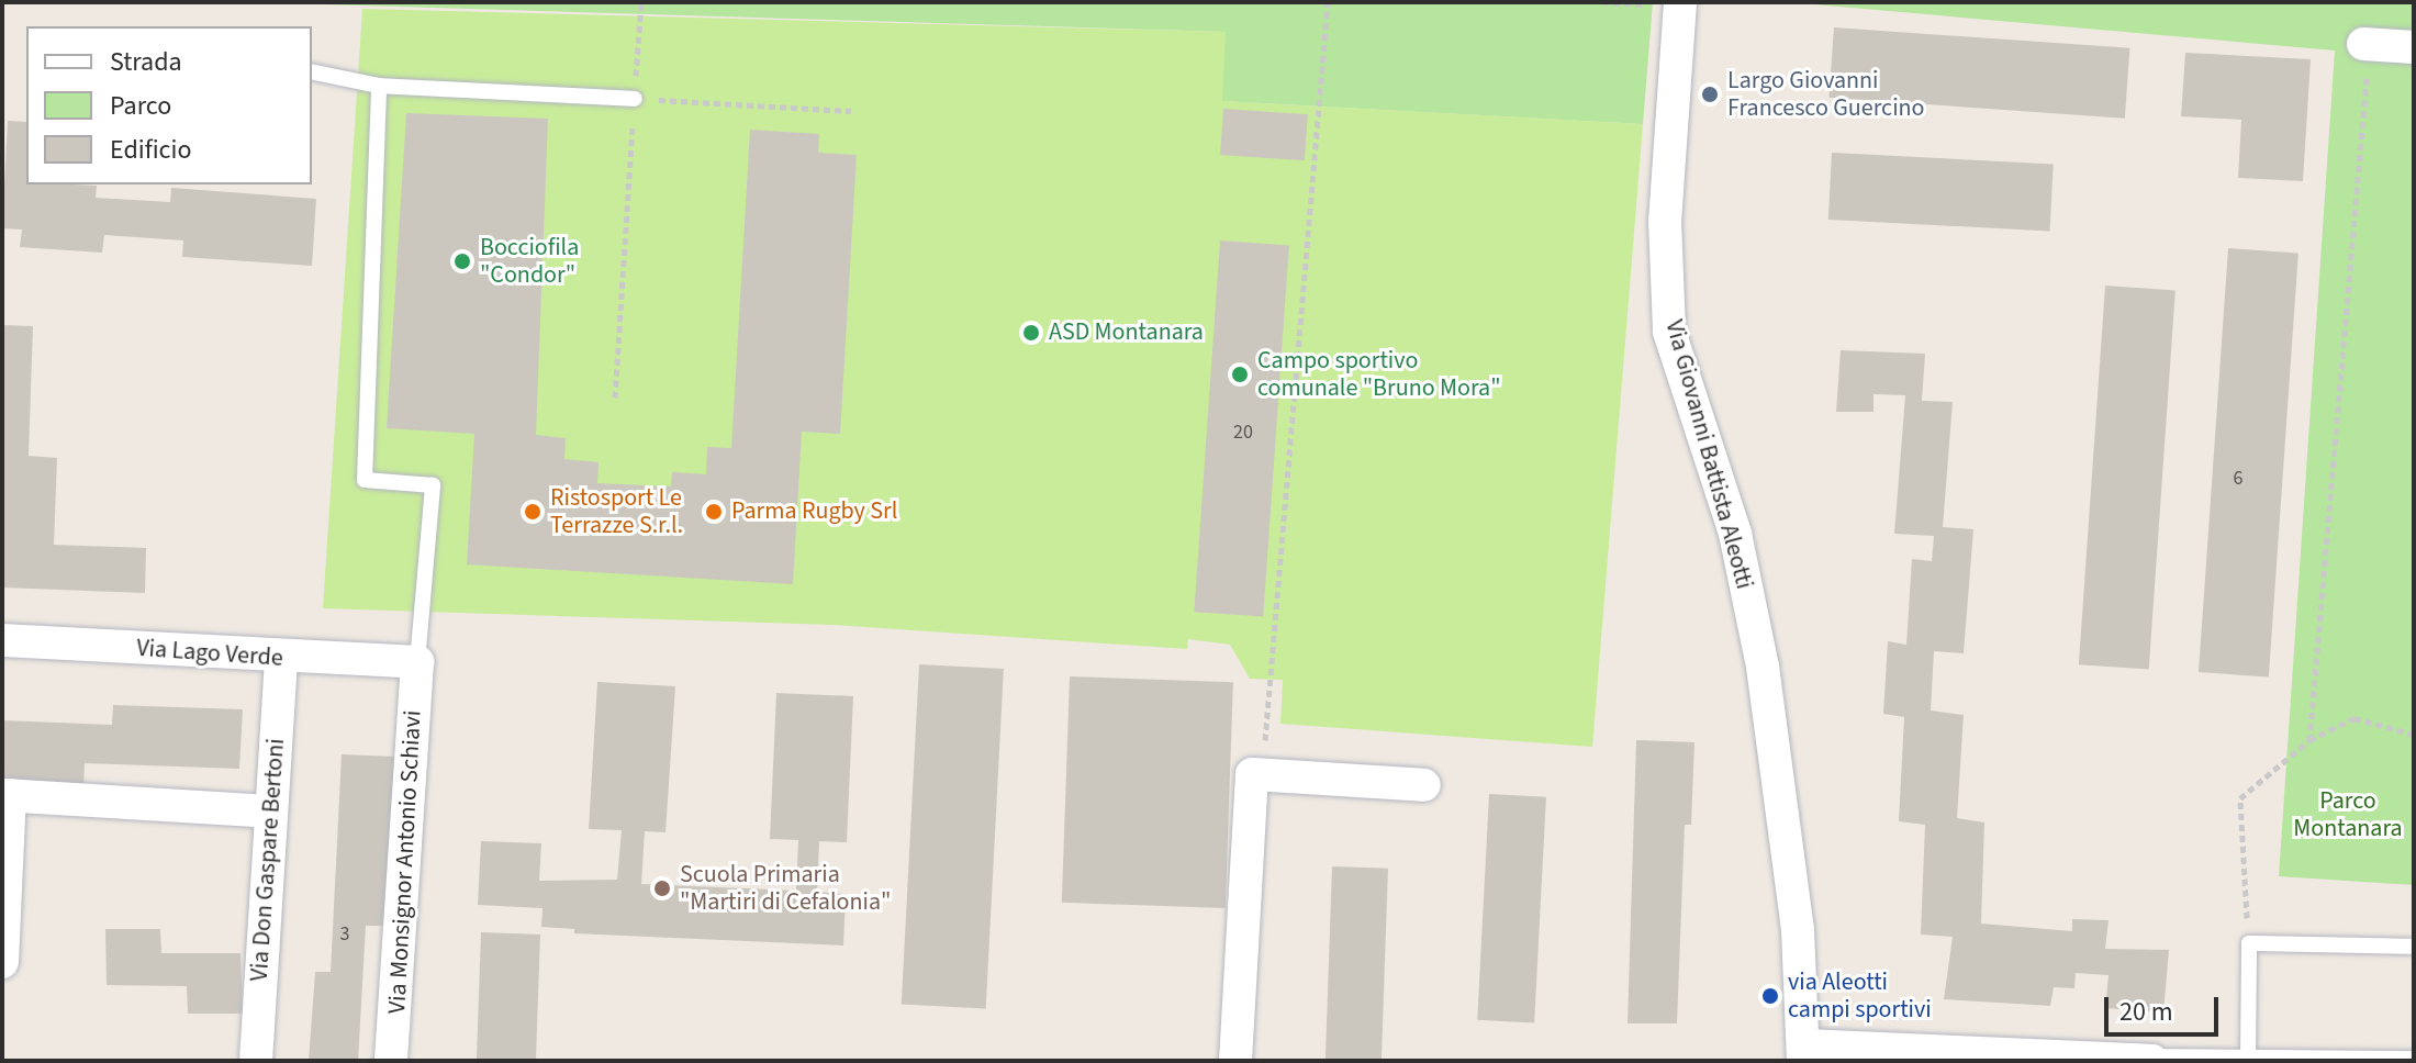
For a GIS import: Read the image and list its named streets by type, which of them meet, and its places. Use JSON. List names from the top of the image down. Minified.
{"streets":{"street":["Via Giovanni Battista Aleotti","Via Lago Verde","Via Don Gaspare Bertoni","Via Monsignor Antonio Schiavi"]},"crossings":[["Via Lago Verde","Via Don Gaspare Bertoni"],["Via Lago Verde","Via Monsignor Antonio Schiavi"]],"parks":["Parco Montanara"],"places":["Largo Giovanni Francesco Guercino","Bocciofila \"Condor\"","ASD Montanara","Campo sportivo comunale \"Bruno Mora\"","Ristosport Le Terrazze S.r.l.","Parma Rugby Srl","Scuola Primaria \"Martiri di Cefalonia\"","via Aleotti campi sportivi"],"house_numbers":["20","6","3"],"legend":["Strada","Parco","Edificio"],"scale_bar":"20 m"}
